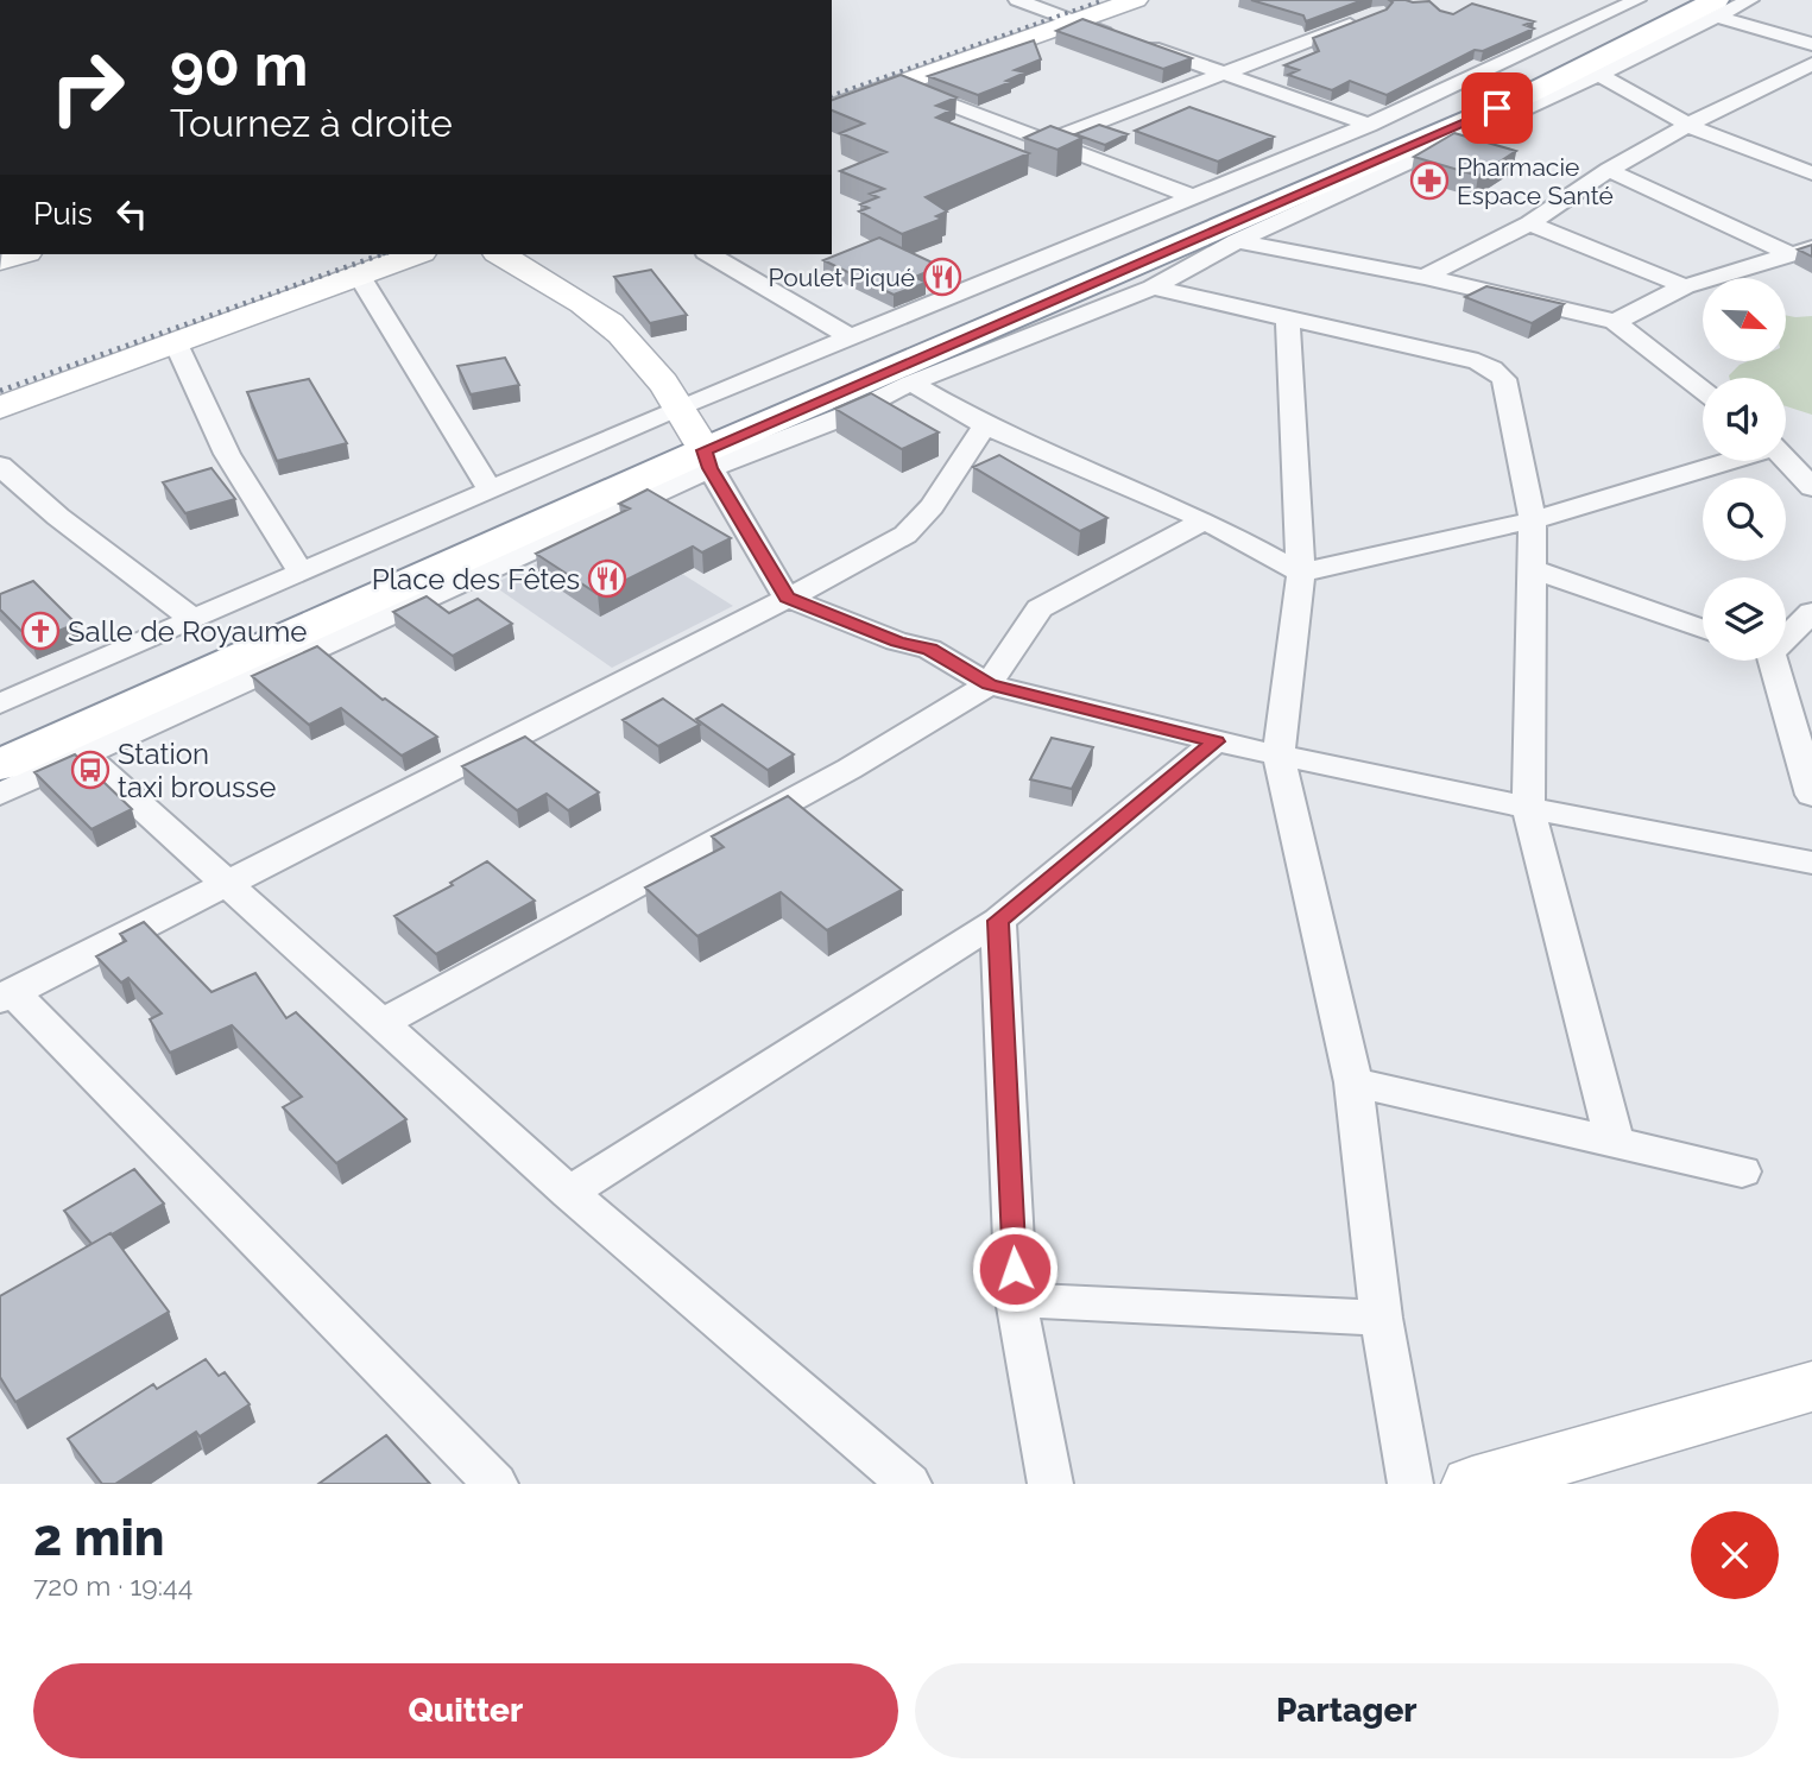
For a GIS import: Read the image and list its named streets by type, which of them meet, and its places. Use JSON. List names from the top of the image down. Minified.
{"places":{"pharmacy":["Pharmacie Espace Santé"],"restaurant":["Poulet Piqué","Place des Fêtes"],"church":["Salle de Royaume"],"bus stop":["Station taxi brousse"]},"north":"bottom right","page":{"turn":["90 m","Tournez à droite"],"then":"Puis","heading":["2 min","720 m · 19:44"],"buttons":["Quitter","Partager"]}}
